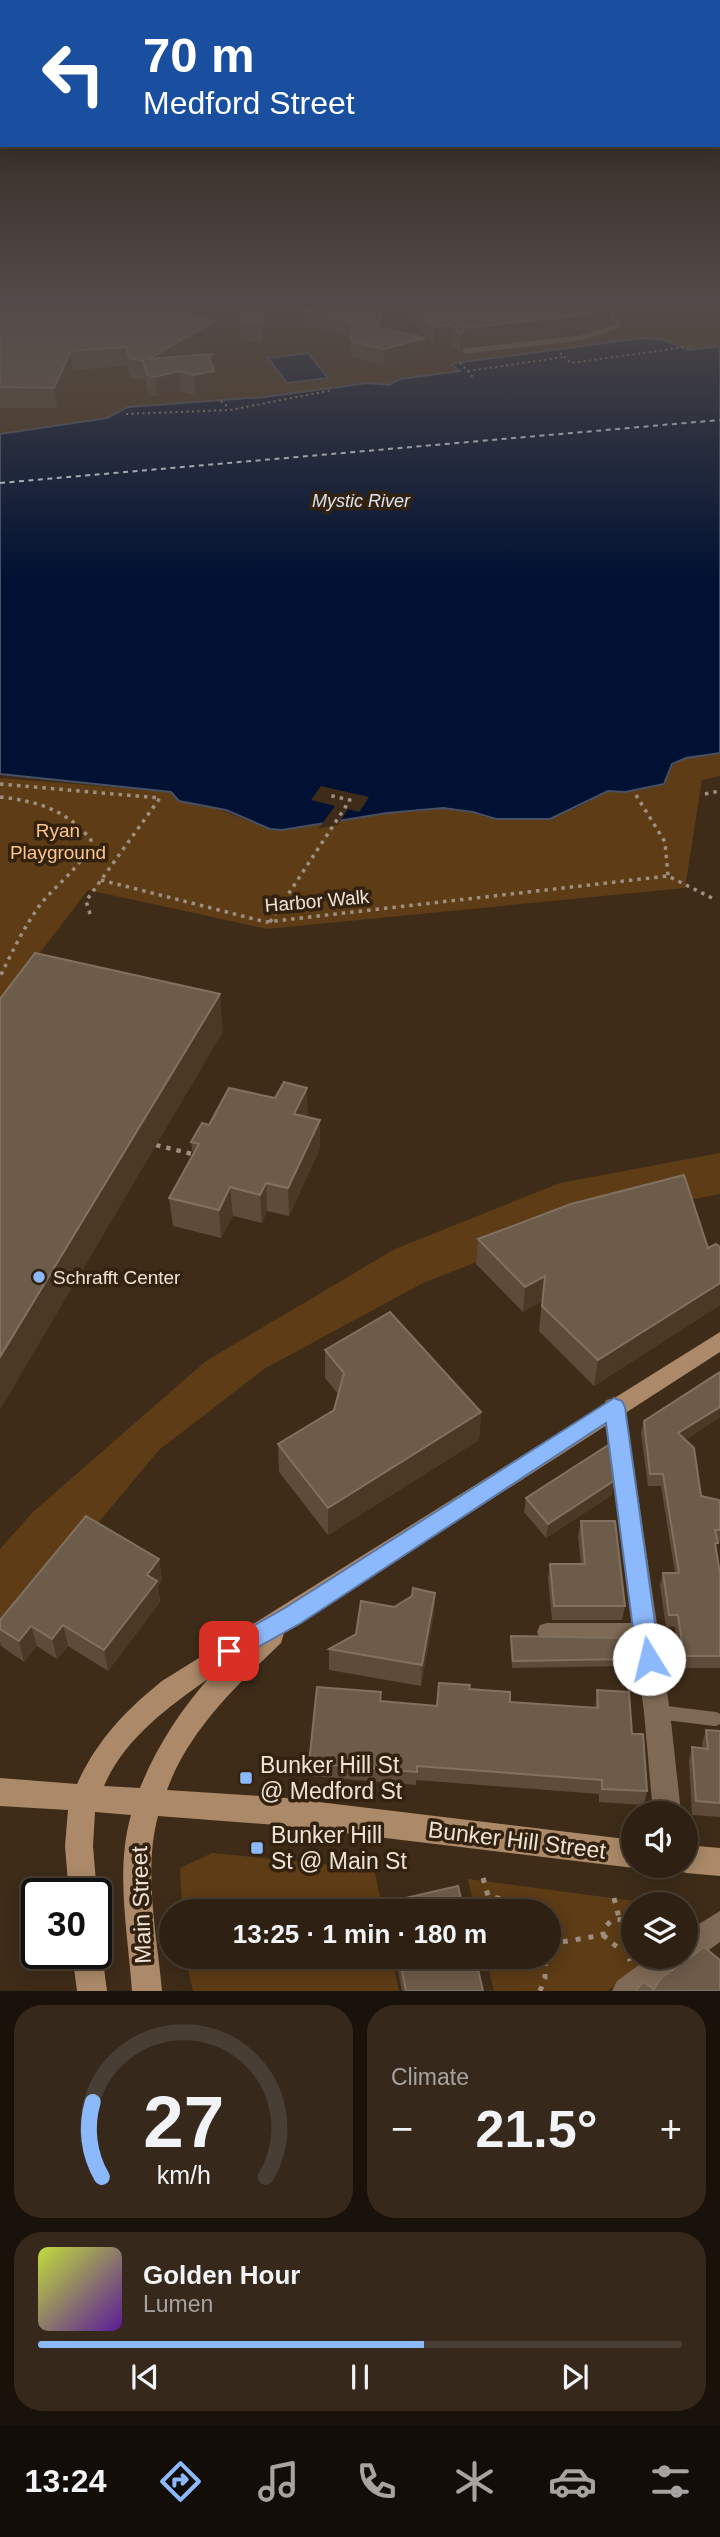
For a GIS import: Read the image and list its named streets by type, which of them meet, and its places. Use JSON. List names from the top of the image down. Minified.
{"streets":{"main road":["Bunker Hill Street","Main Street"],"path":["Harbor Walk"]},"crossings":[["Bunker Hill Street","Main Street"]],"water":["Mystic River"],"parks":["Ryan Playground"],"places":{"other":["Schrafft Center"],"transit":["Bunker Hill St @ Medford St","Bunker Hill St @ Main St"]},"page":{"turn":["70 m","Medford Street"],"limit":"30","trip":"13:25 · 1 min · 180 m","tile":"Climate","heat":["−","21.5°","+"],"song":["Golden Hour","Lumen"],"tabs":"13:24","gauge":["27","km/h"]}}
